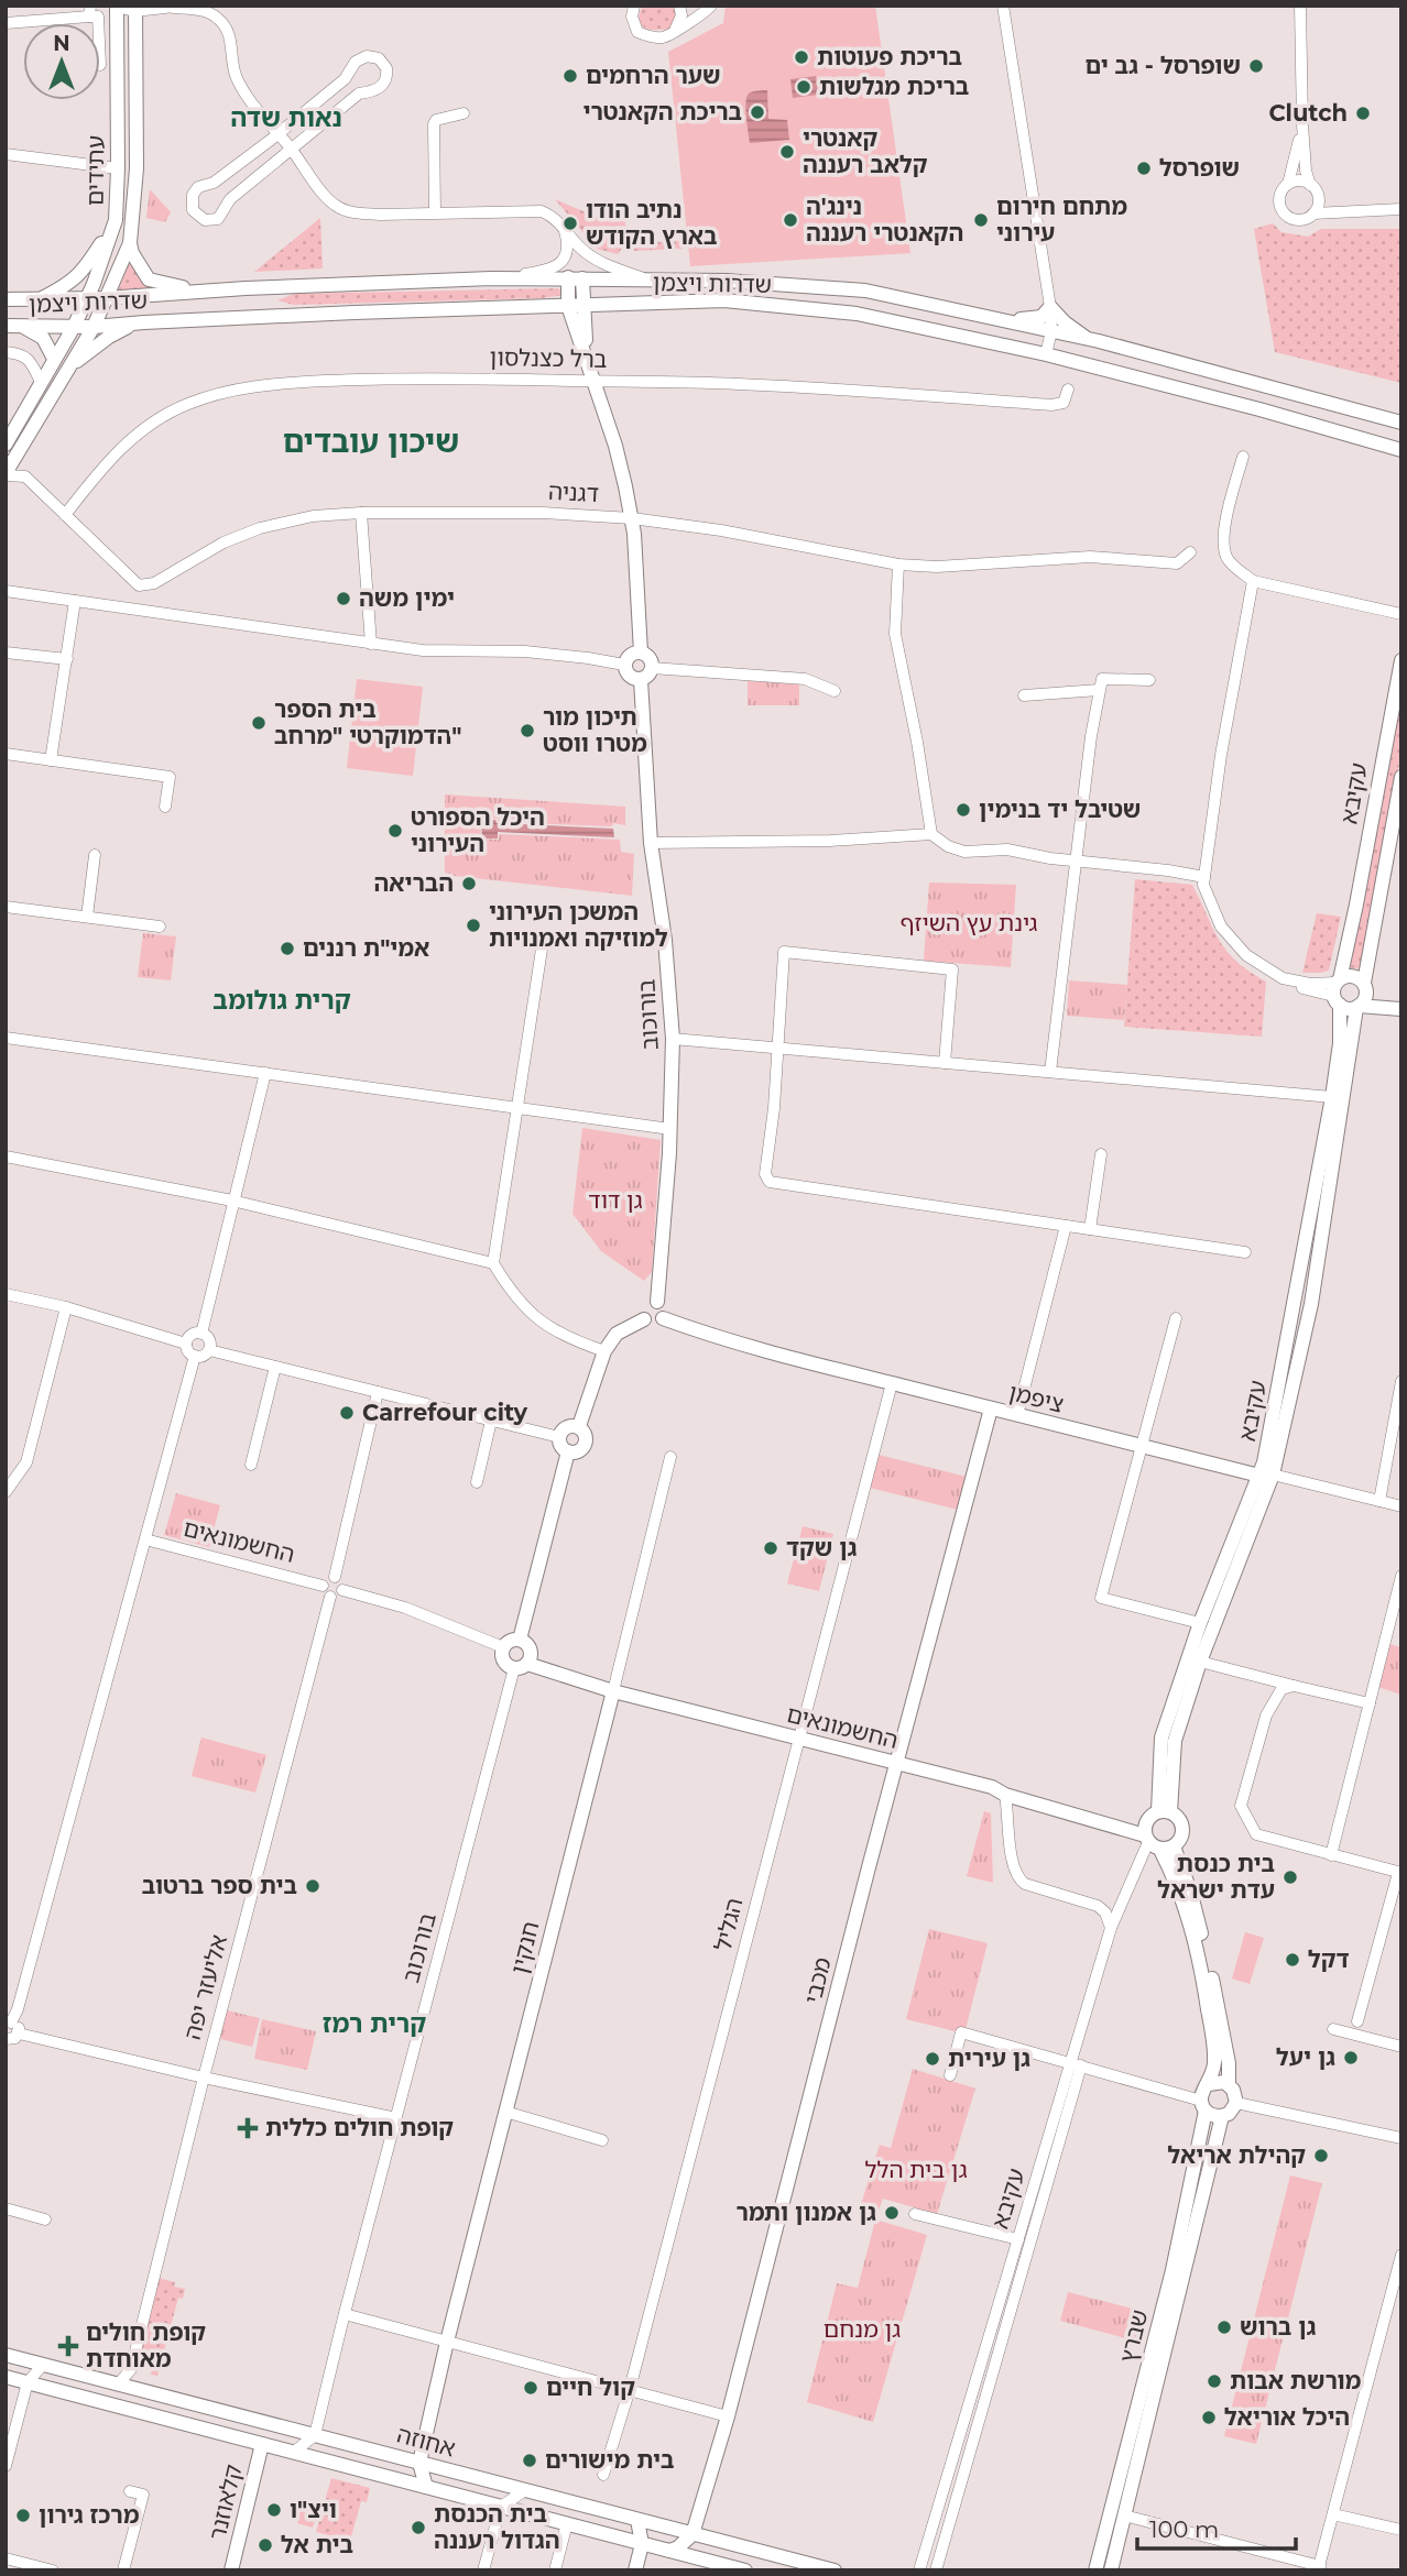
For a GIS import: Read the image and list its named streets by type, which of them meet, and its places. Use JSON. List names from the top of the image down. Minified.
{"streets":{"street":["עתידים","שדרות ויצמן","ברל כצנלסון","דגניה","עקיבא","בורוכוב","ציפמן","החשמונאים","הגליל","חנקין","מכבי","אליעזר יפה","שברץ","אחוזה","קלאוזנר"]},"crossings":[["עתידים","שדרות ויצמן"],["עתידים","דגניה"],["ברל כצנלסון","דגניה"],["עקיבא","ציפמן"],["עקיבא","החשמונאים"],["בורוכוב","ציפמן"],["בורוכוב","החשמונאים"],["בורוכוב","אחוזה"],["ציפמן","הגליל"],["ציפמן","מכבי"],["החשמונאים","הגליל"],["החשמונאים","חנקין"],["החשמונאים","מכבי"],["החשמונאים","אליעזר יפה"],["חנקין","אחוזה"],["מכבי","אחוזה"],["אליעזר יפה","אחוזה"],["אחוזה","קלאוזנר"]],"districts":["נאות שדה","שיכון עובדים","קרית גולומב","קרית רמז"],"parks":["גינת עץ השיזף","גן דוד","גן בית הלל","גן מנחם"],"places":{"other":["בריכת פעוטות","שופרסל - גב ים","שער הרחמים","בריכת מגלשות","בריכת הקאנטרי","Clutch","קאנטרי קלאב רעננה","שופרסל","נינג'ה הקאנטרי רעננה","מתחם חירום עירוני","נתיב הודו בארץ הקודש","ימין משה","בית הספר הדמוקרטי \"מרחב\"","תיכון מור מטרו ווסט","שטיבל יד בנימין","היכל הספורט העירוני","הבריאה","המשכן העירוני למוזיקה ואמנויות","אמי\"ת רננים","Carrefour city","גן שקד","בית כנסת עדת ישראל","בית ספר ברטוב","דקל","גן יעל","גן עירית","קהילת אריאל","גן אמנון ותמר","גן ברוש","מורשת אבות","קול חיים","היכל אוריאל","בית מישורים","ויצ\"ו","מרכז גירון","בית הכנסת הגדול רעננה","בית אל"],"health":["קופת חולים כללית","קופת חולים מאוחדת"]},"scale_bar":"100 m","north":"top"}
